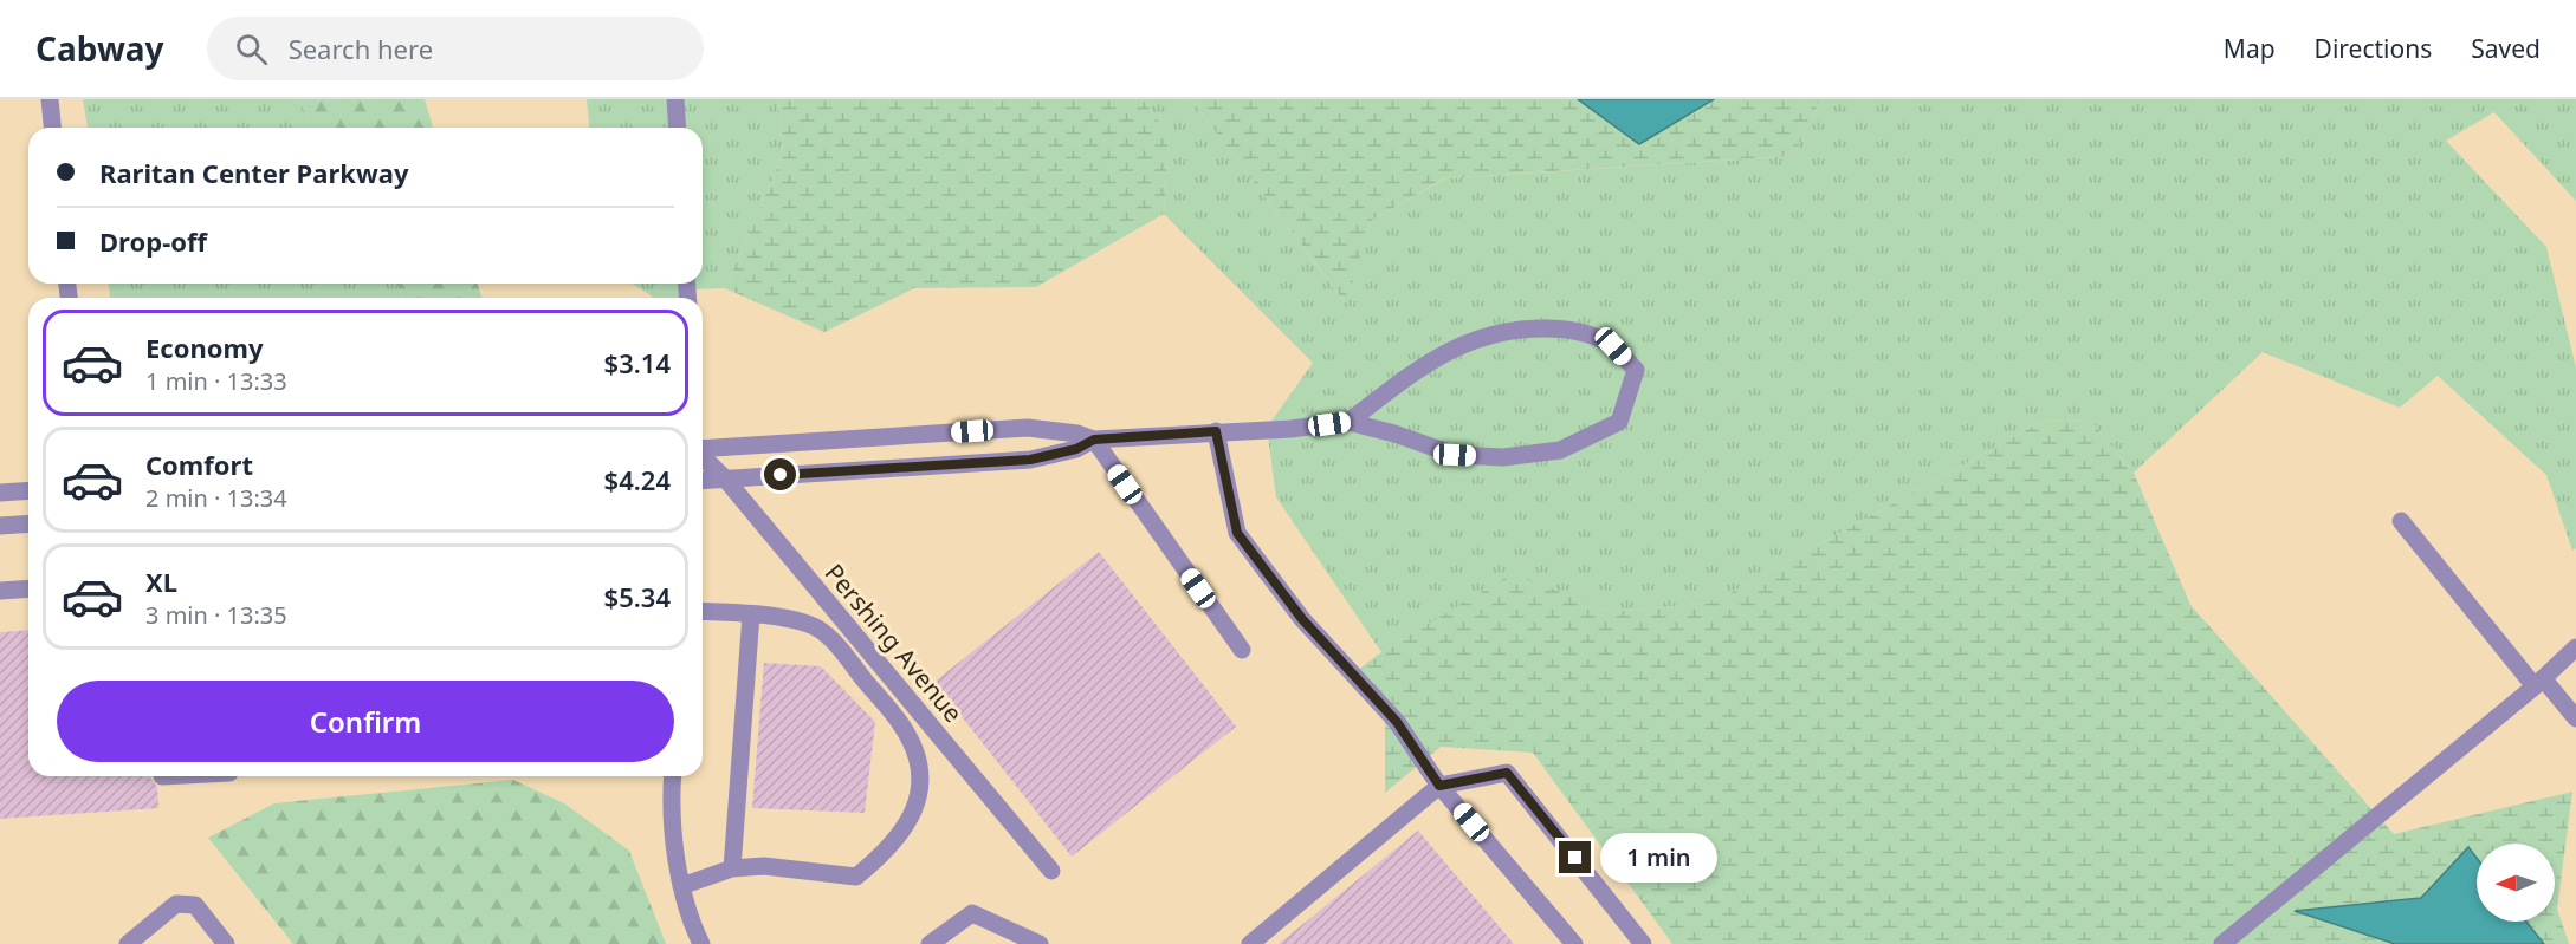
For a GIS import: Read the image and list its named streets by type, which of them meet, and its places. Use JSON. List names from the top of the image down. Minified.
{"streets":{"street":["Pershing Avenue"]},"north":"left","page":{"header":"Cabway","search":"Search here","nav":["Map","Directions","Saved"],"banner":["Raritan Center Parkway","Drop-off"],"list":[{"name":"Economy","note":"1 min · 13:33","value":"$3.14"},{"name":"Comfort","note":"2 min · 13:34","value":"$4.24"},{"name":"XL","note":"3 min · 13:35","value":"$5.34"}],"buttons":"Confirm","bubble":"1 min"}}
